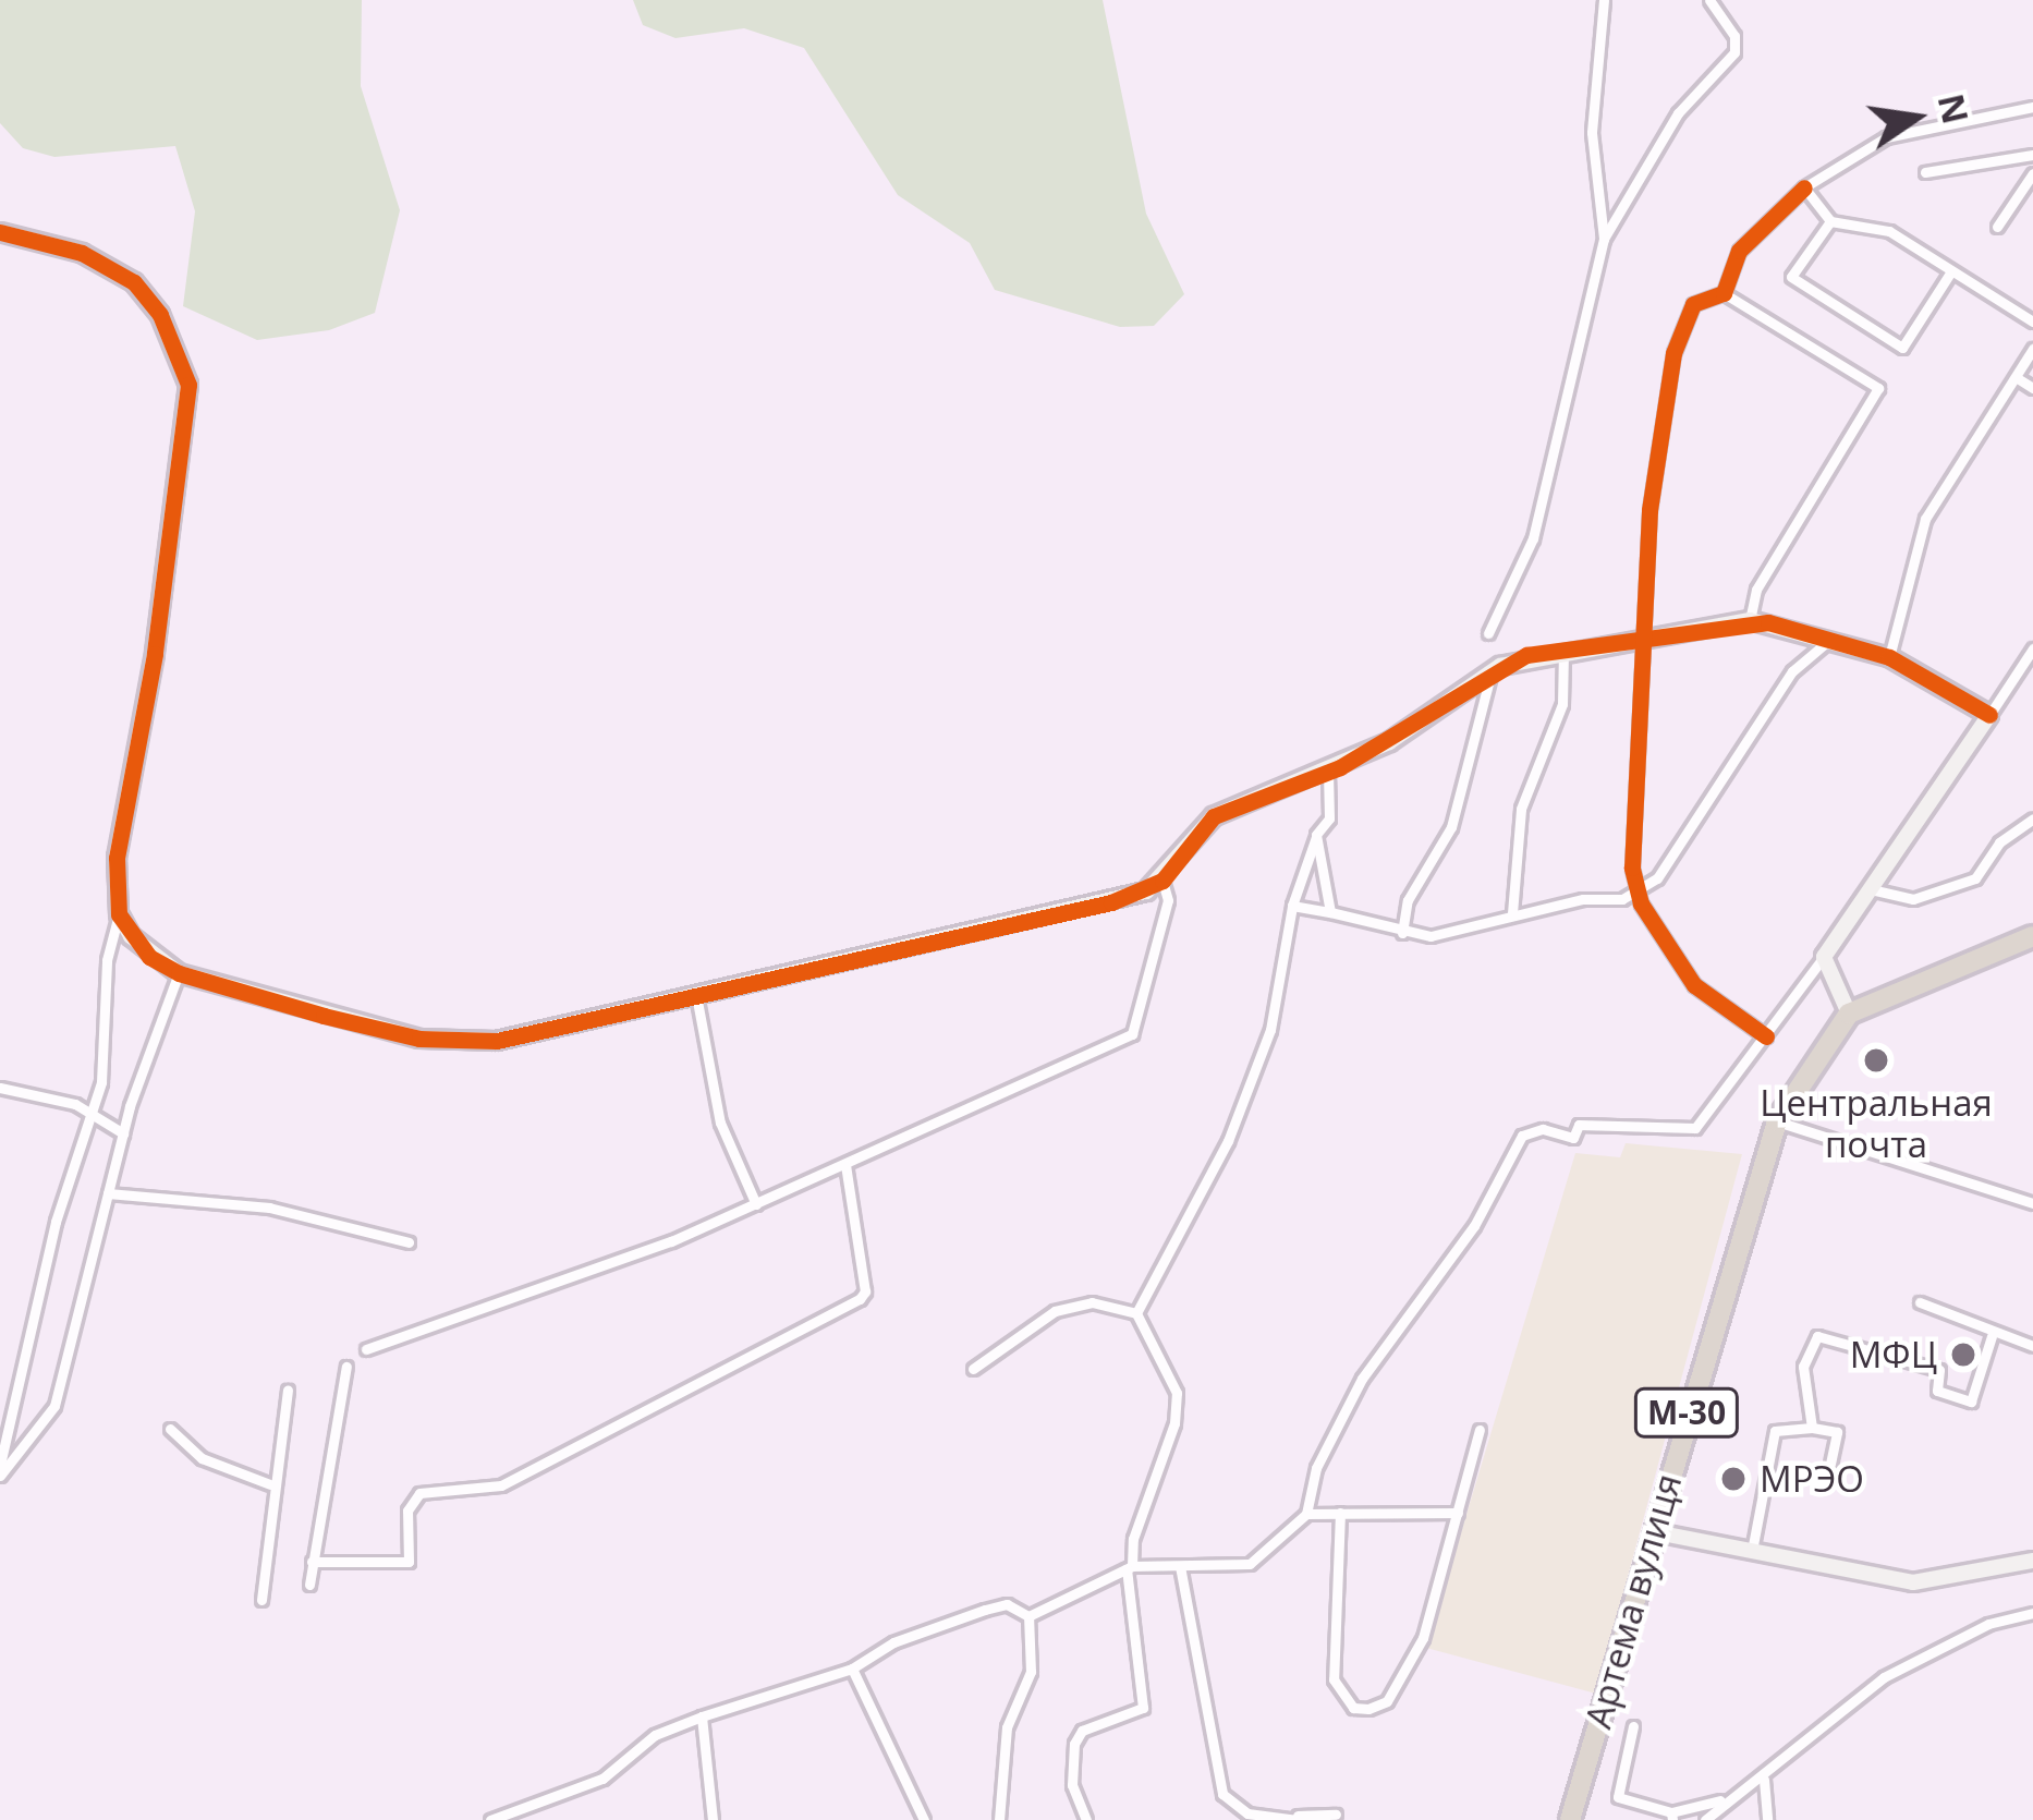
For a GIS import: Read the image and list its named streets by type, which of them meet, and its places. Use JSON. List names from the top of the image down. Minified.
{"streets":{"highway":["М-30","Артема вулиця"]},"places":["Центральная почта","МФЦ","МРЭО"],"north":"right"}
